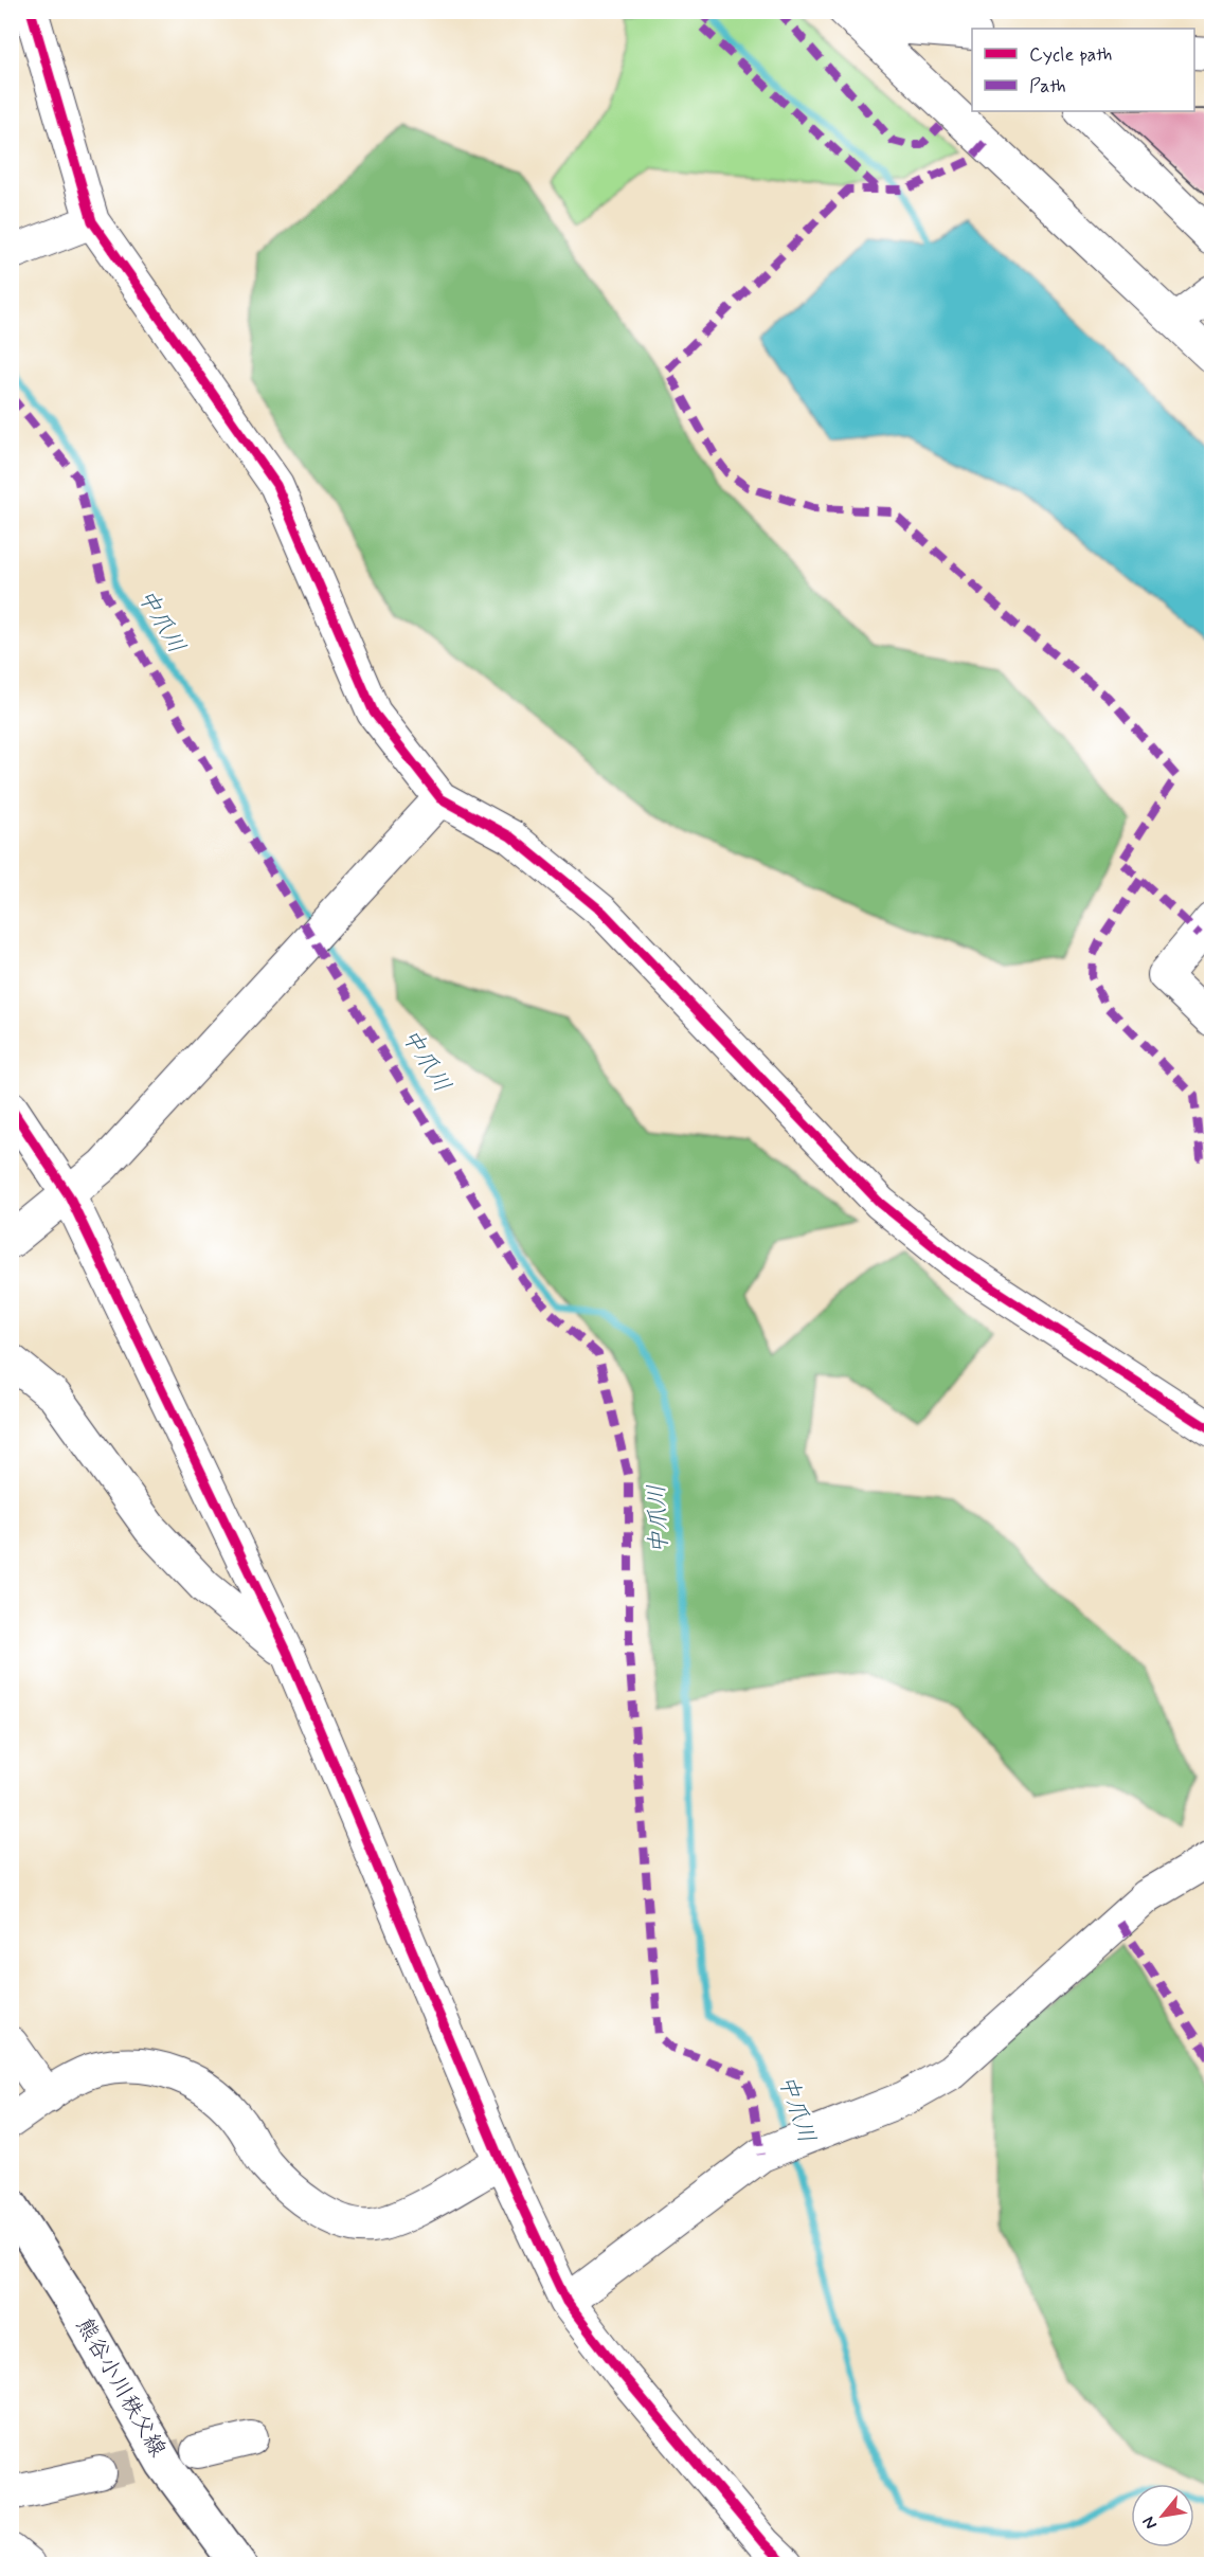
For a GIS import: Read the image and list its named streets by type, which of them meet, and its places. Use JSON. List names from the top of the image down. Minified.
{"streets":{"main road":["熊谷小川秩父線"]},"water":["中爪川"],"legend":["Cycle path","Path"],"north":"bottom left"}
